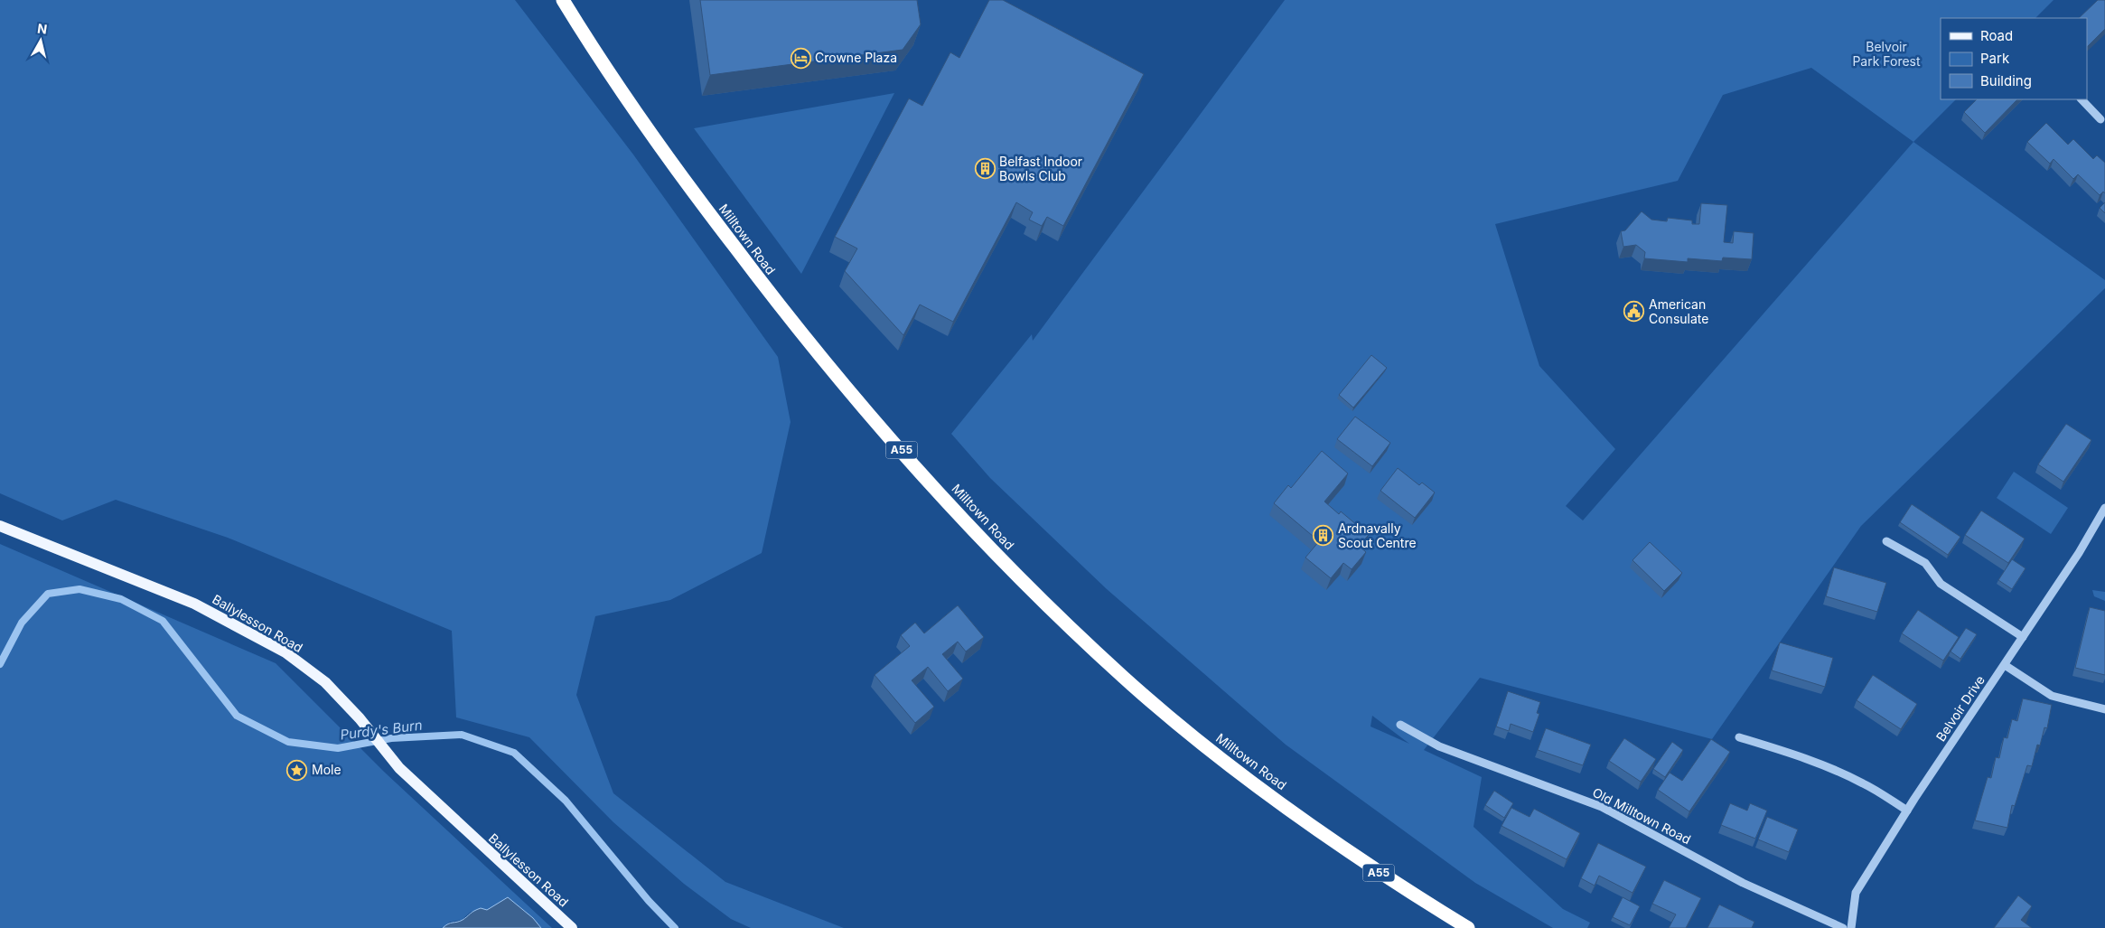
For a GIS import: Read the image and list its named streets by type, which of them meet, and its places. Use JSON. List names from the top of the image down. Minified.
{"streets":{"highway":["Milltown Road","A55"],"main road":["Ballylesson Road"],"street":["Belvoir Drive","Old Milltown Road"]},"water":["Purdy's Burn"],"parks":["Belvoir Park Forest"],"places":{"hotel":["Crowne Plaza"],"building":["Belfast Indoor Bowls Club","Ardnavally Scout Centre"],"public building":["American Consulate"],"place":["Mole"]},"legend":["Road","Park","Building"],"north":"top"}
